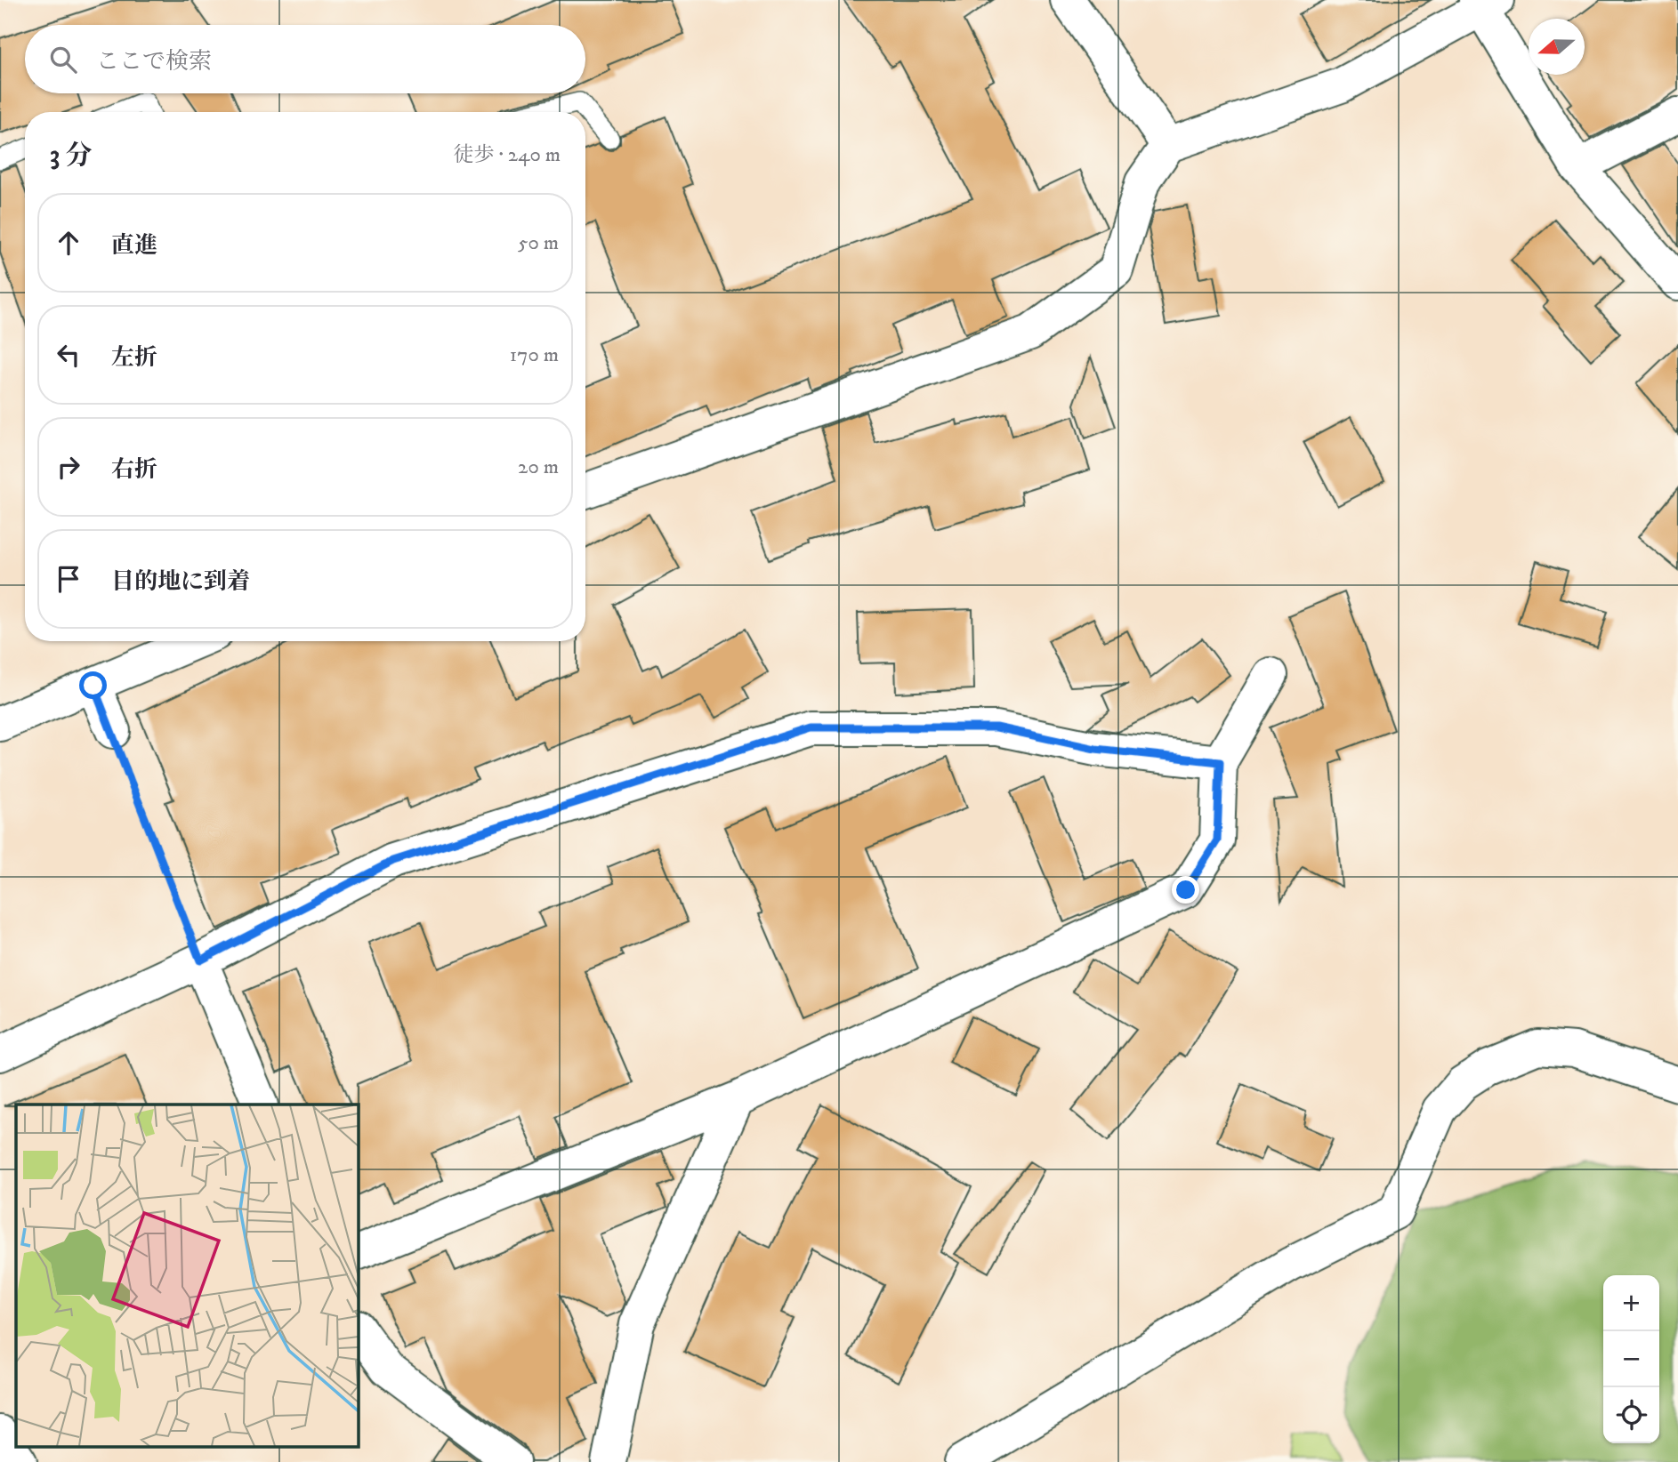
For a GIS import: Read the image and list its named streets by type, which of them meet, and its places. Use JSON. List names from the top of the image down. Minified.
{"north":"left","page":{"search":"ここで検索","heading":["3 分","徒歩 · 240 m"],"list":[["直進","50 m"],["左折","170 m"],["右折","20 m"],"目的地に到着"],"map_buttons":["+","−"]}}
